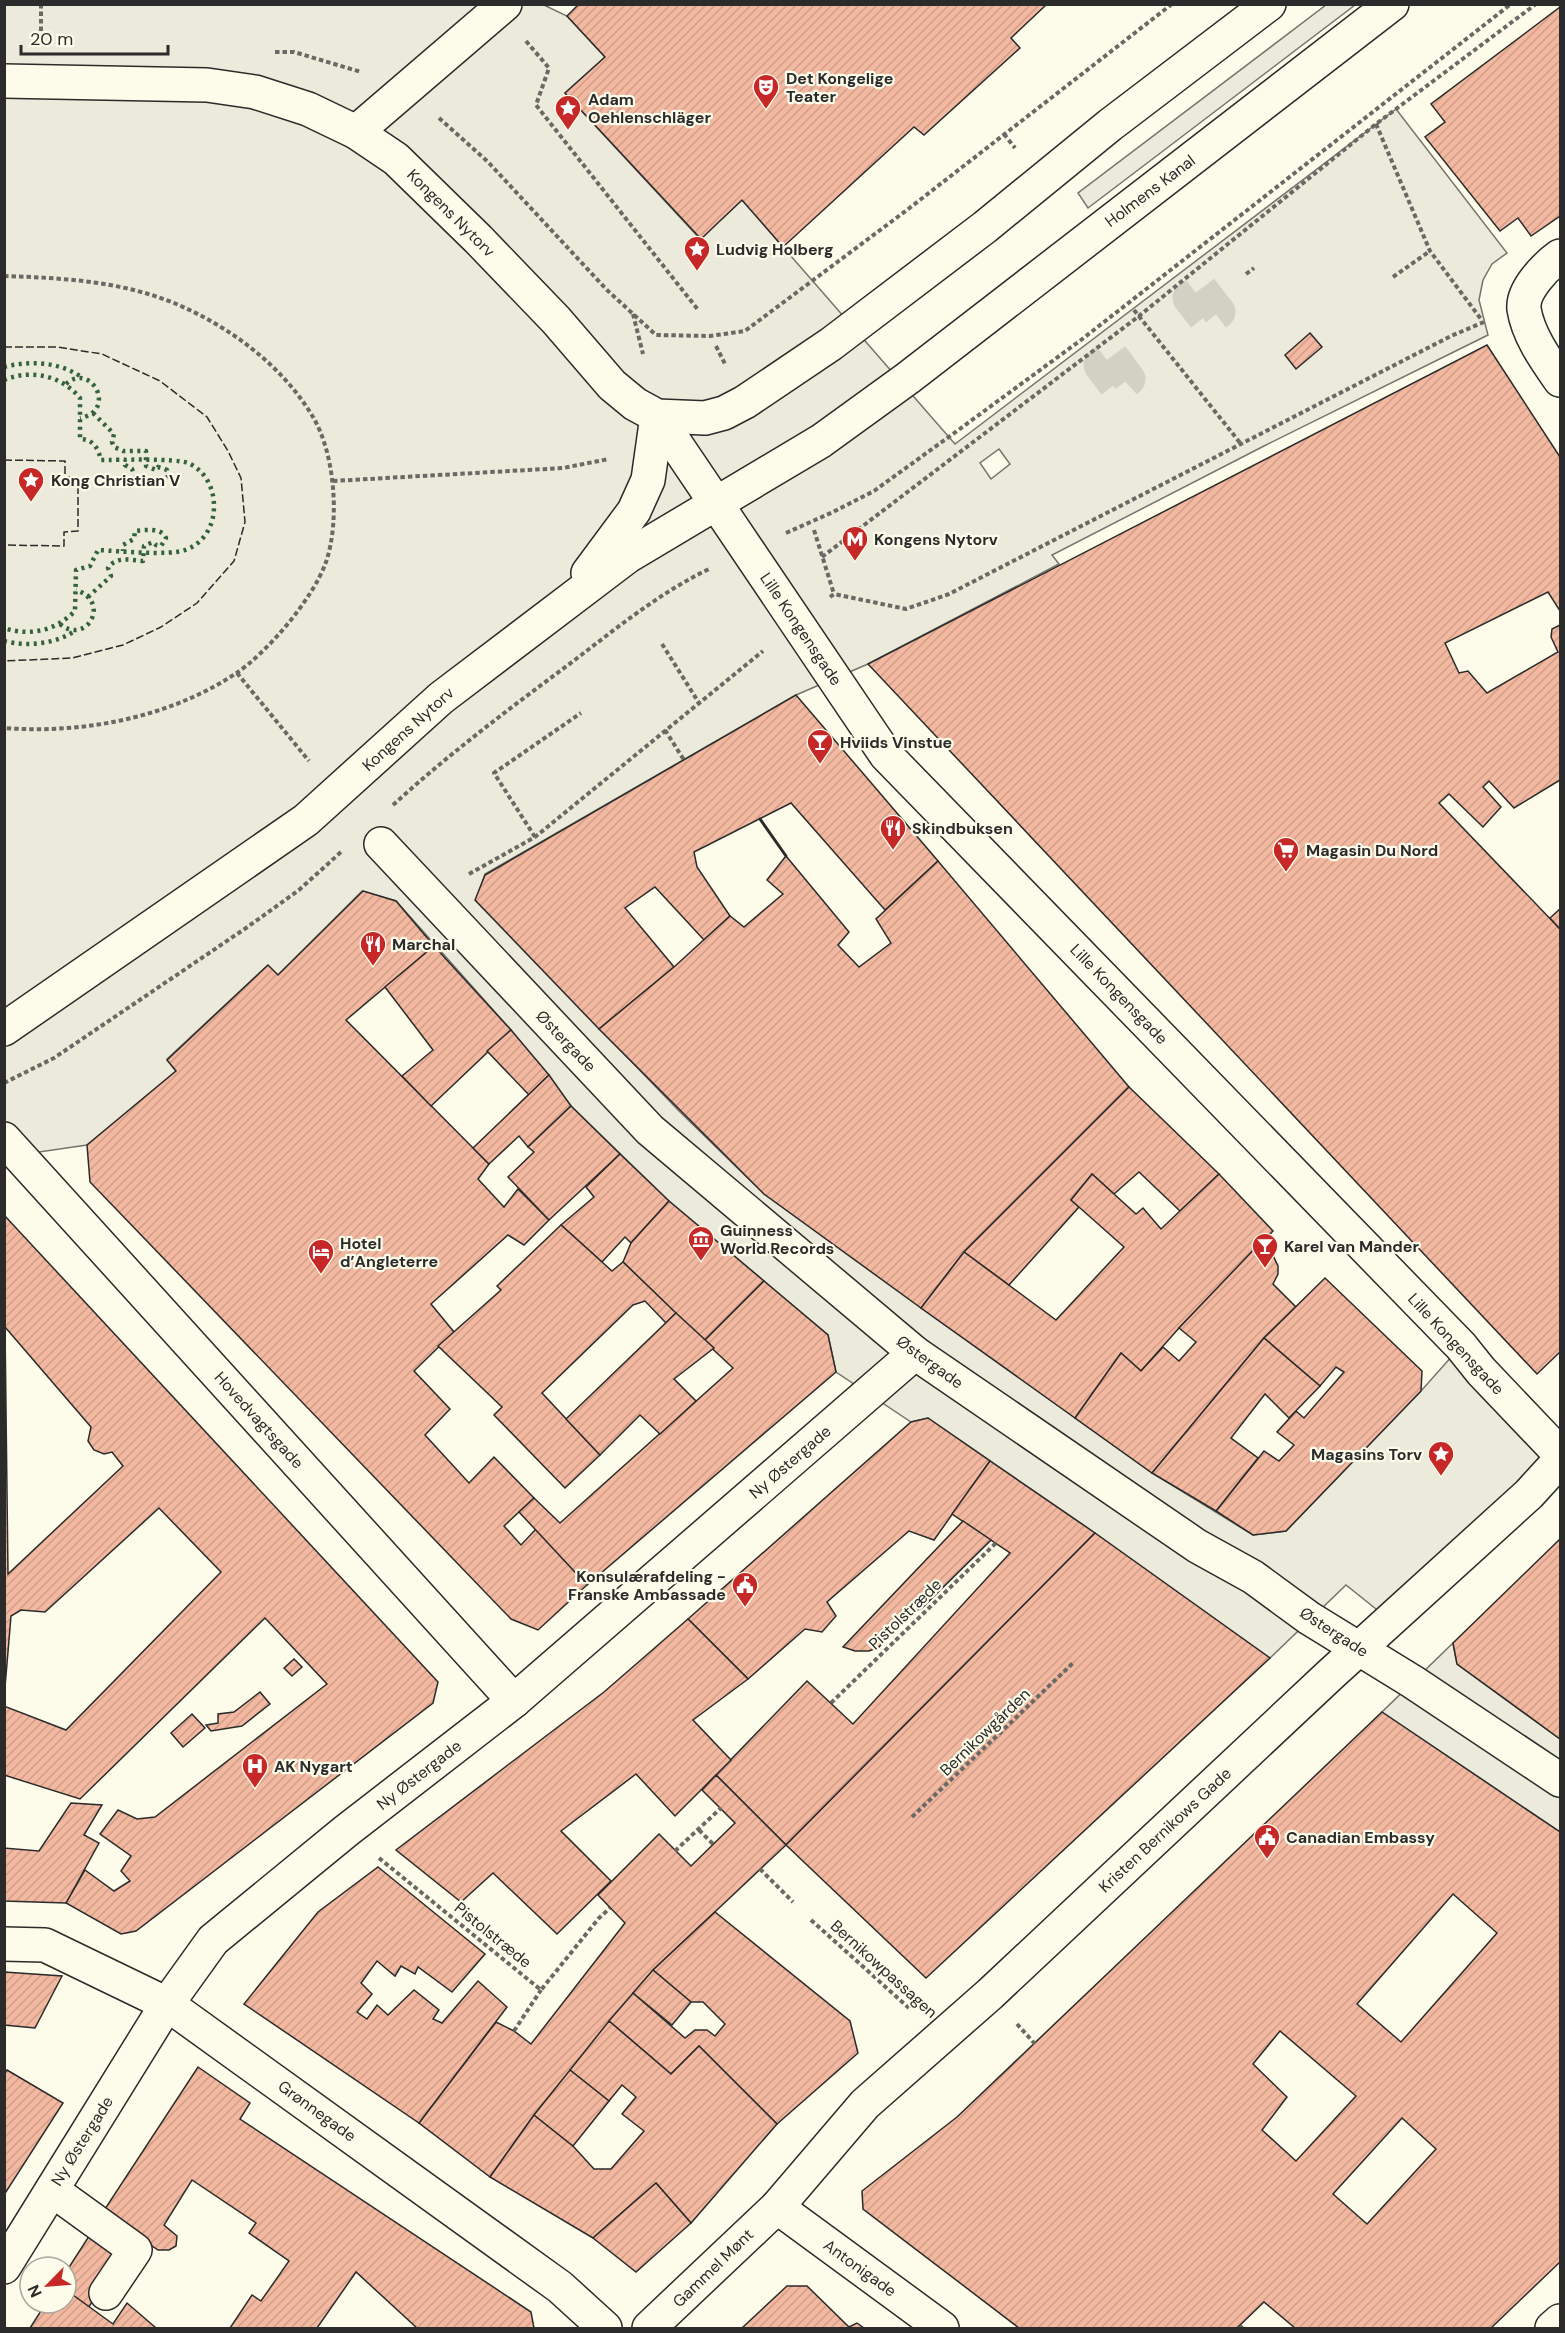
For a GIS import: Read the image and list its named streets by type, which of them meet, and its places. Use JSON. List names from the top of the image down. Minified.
{"streets":{"street":["Holmens Kanal","Kongens Nytorv","Lille Kongensgade","Østergade","Hovedvagtsgade","Ny Østergade","Kristen Bernikows Gade","Grønnegade","Gammel Mønt","Antonigade"],"path":["Pistolstræde","Bernikowgården","Bernikowpassagen"]},"crossings":[["Holmens Kanal","Kongens Nytorv"],["Kongens Nytorv","Lille Kongensgade"],["Østergade","Ny Østergade"],["Østergade","Kristen Bernikows Gade"],["Hovedvagtsgade","Ny Østergade"],["Ny Østergade","Pistolstræde"],["Ny Østergade","Grønnegade"],["Kristen Bernikows Gade","Bernikowpassagen"],["Kristen Bernikows Gade","Gammel Mønt"],["Kristen Bernikows Gade","Antonigade"],["Gammel Mønt","Antonigade"]],"places":{"theatre":["Det Kongelige Teater"],"place":["Adam Oehlenschläger","Ludvig Holberg","Kong Christian V","Magasins Torv"],"metro station":["Kongens Nytorv"],"bar":["Hviids Vinstue","Karel van Mander"],"restaurant":["Skindbuksen","Marchal"],"supermarket":["Magasin Du Nord"],"museum":["Guinness World Records"],"hotel":["Hotel d’Angleterre"],"public building":["Konsulærafdeling - Franske Ambassade","Canadian Embassy"],"hospital":["AK Nygart"]},"scale_bar":"20 m","north":"bottom left"}
